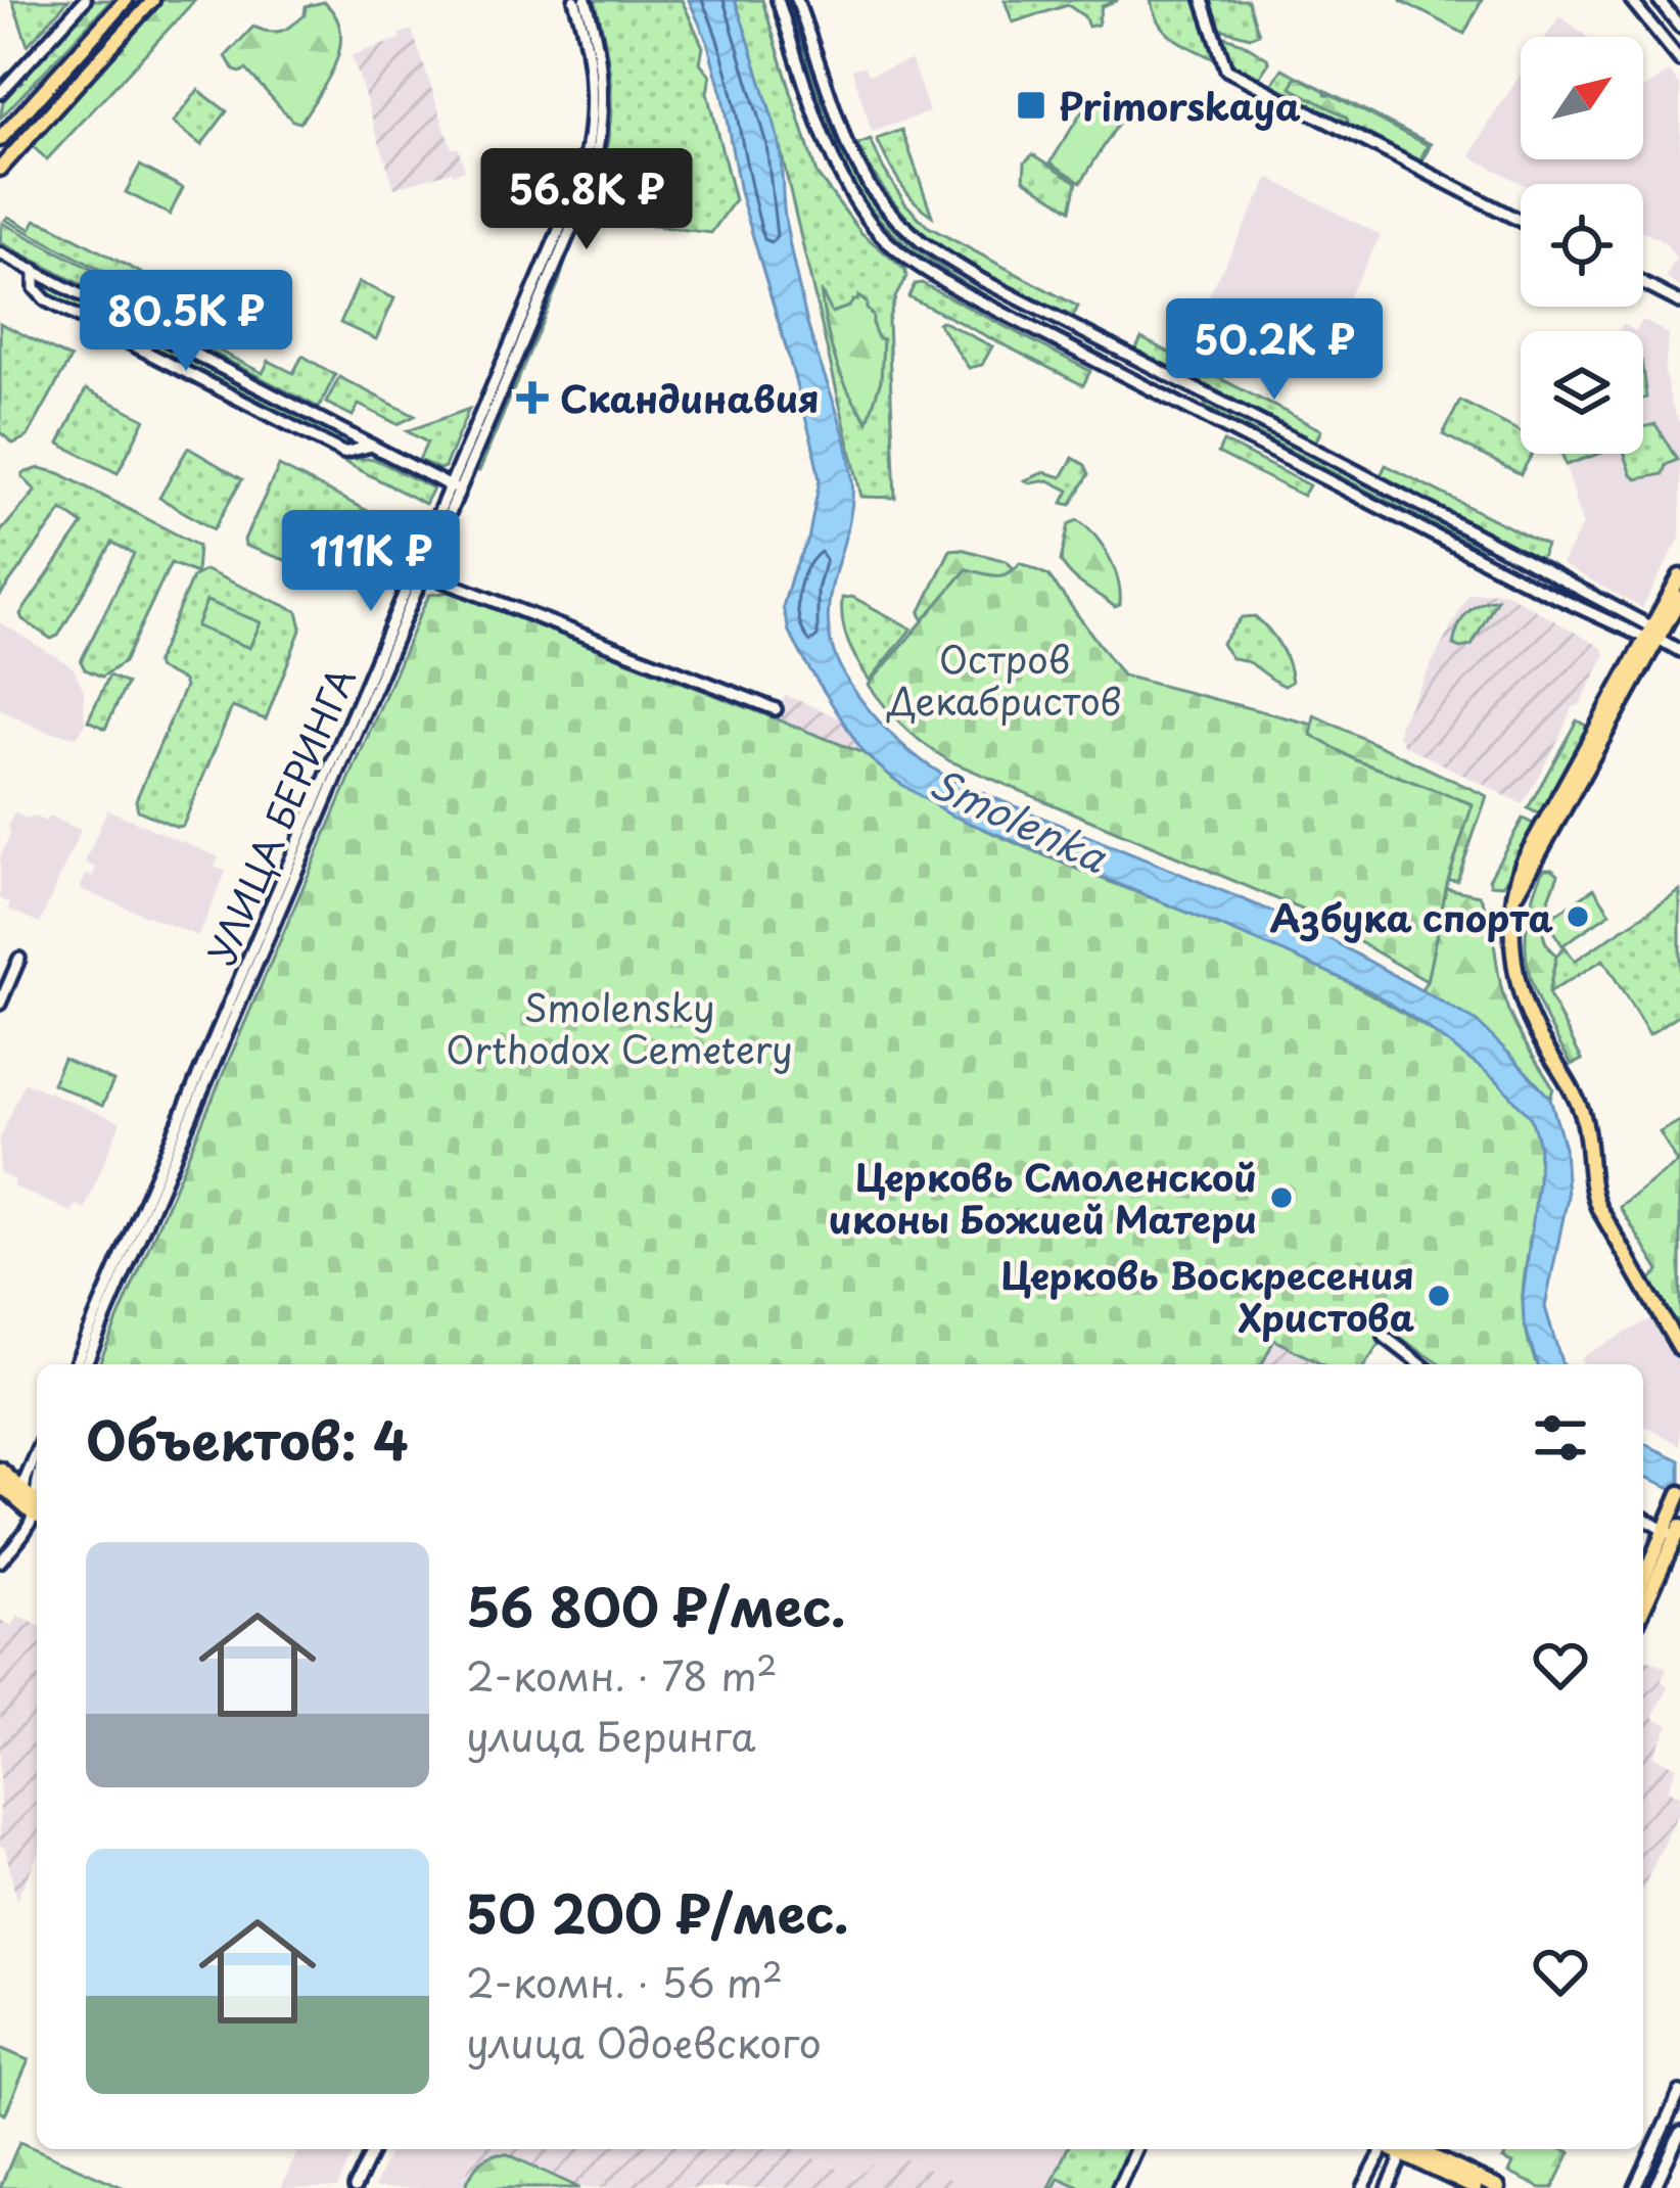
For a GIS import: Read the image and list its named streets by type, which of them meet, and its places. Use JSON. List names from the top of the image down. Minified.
{"streets":{"street":["УЛИЦА БЕРИНГА"]},"water":["Smolenka"],"parks":["Остров Декабристов","Smolensky Orthodox Cemetery"],"places":{"transit":["Primorskaya"],"health":["Скандинавия"],"other":["Азбука спорта","Церковь Смоленской иконы Божией Матери","Церковь Воскресения Христова"]},"north":"top right","page":{"price":["56.8K ₽","80.5K ₽","50.2K ₽","111K ₽"],"heading":"Объектов: 4","list":[{"name":"56 800 ₽/мес.","note":"2-комн. · 78 m² · улица Беринга"},{"name":"50 200 ₽/мес.","note":"2-комн. · 56 m² · улица Одоевского"}]}}
